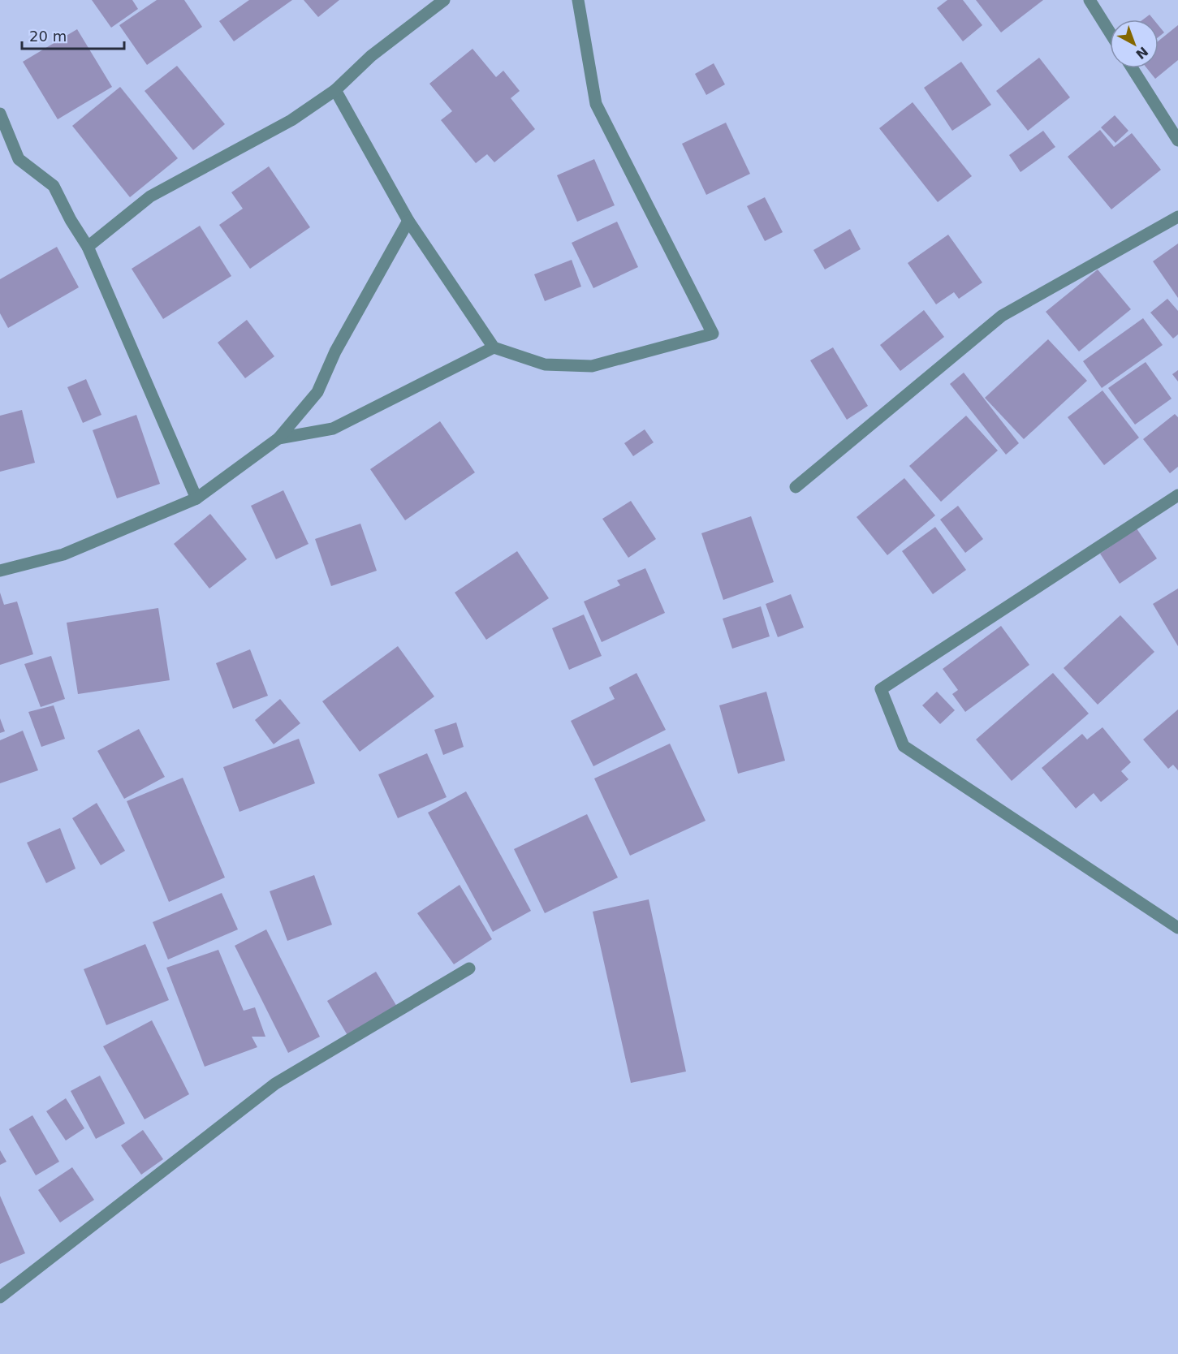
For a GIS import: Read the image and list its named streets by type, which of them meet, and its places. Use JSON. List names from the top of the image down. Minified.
{"scale_bar":"20 m","north":"bottom right"}
